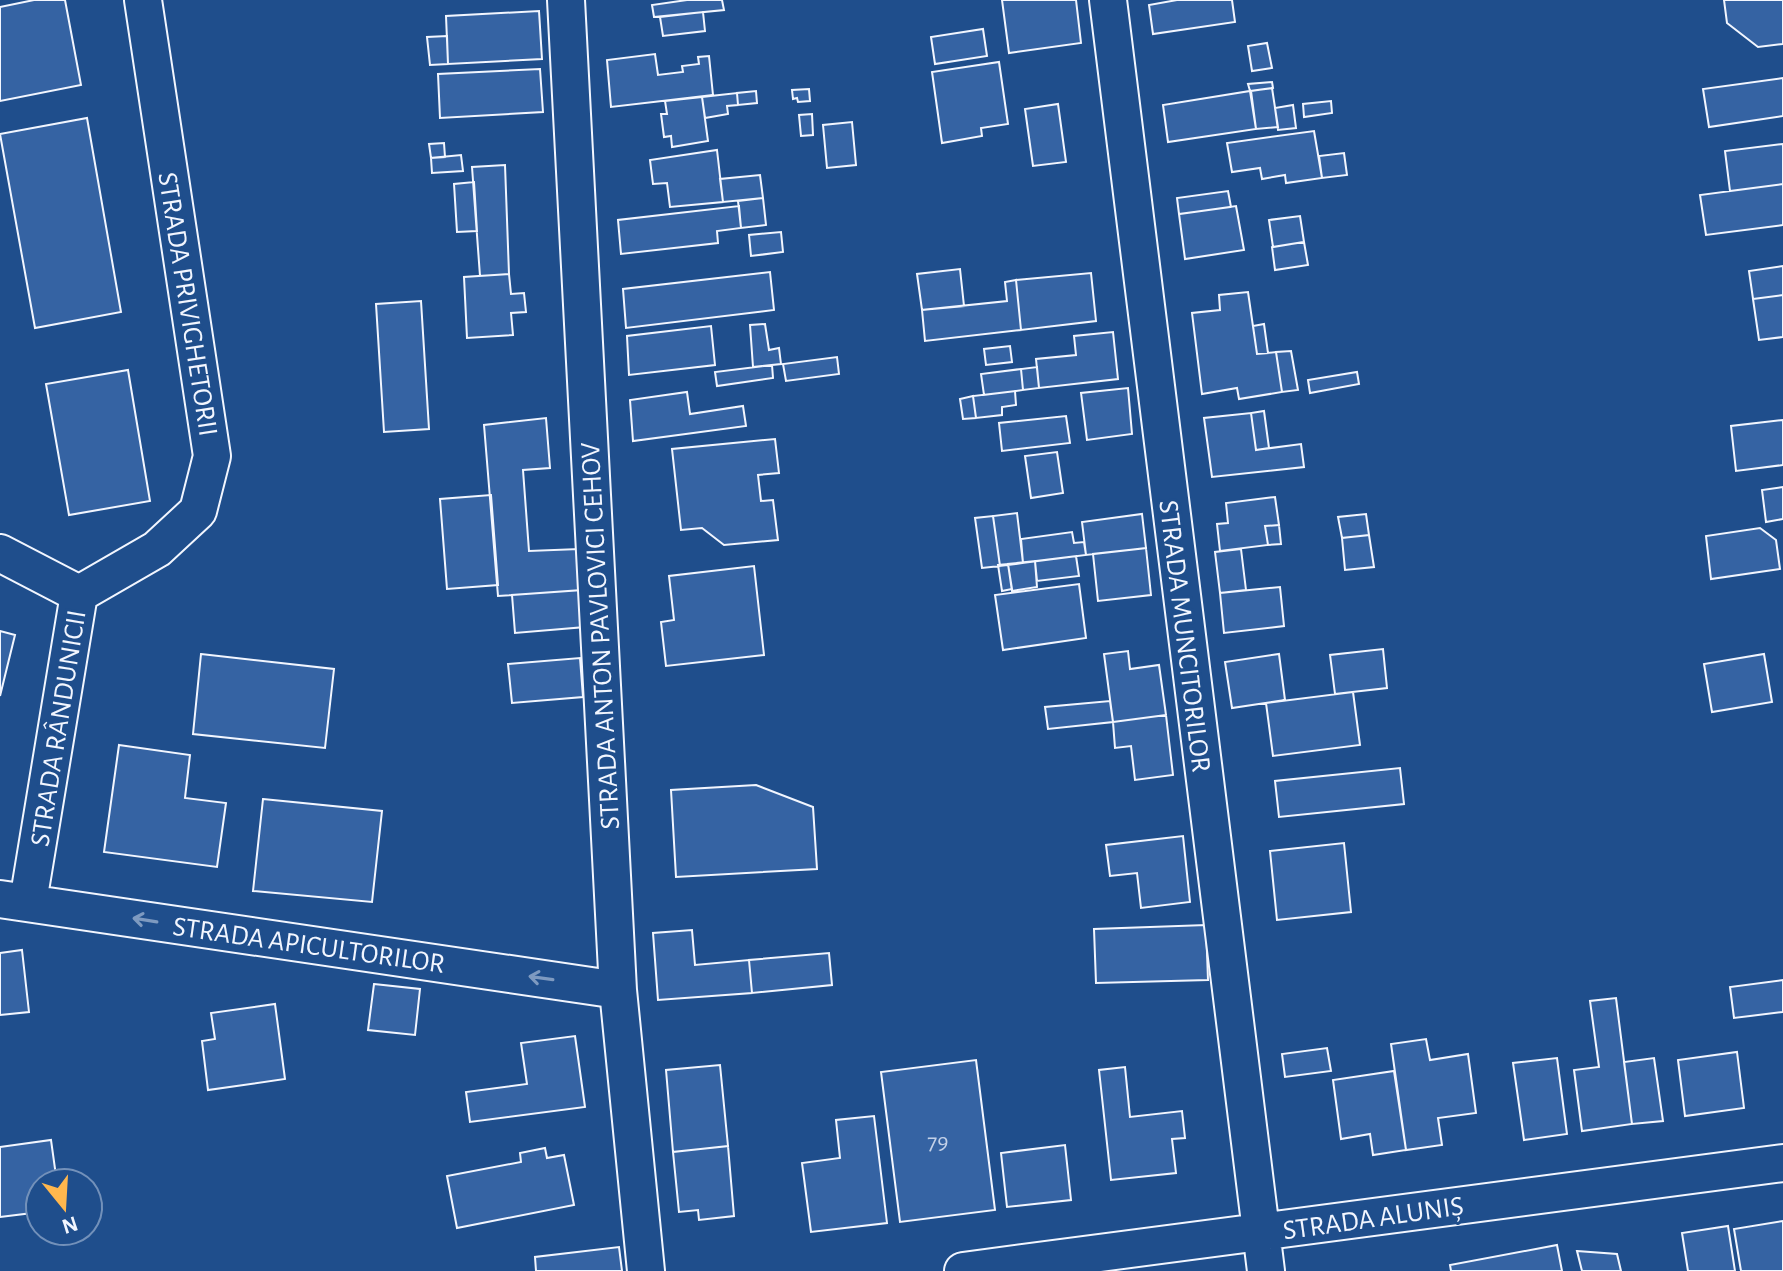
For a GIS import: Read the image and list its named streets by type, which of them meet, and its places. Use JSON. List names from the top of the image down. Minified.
{"streets":{"street":["STRADA PRIVIGHETORII","STRADA ANTON PAVLOVICI CEHOV","STRADA MUNCITORILOR","STRADA RÂNDUNICII","STRADA APICULTORILOR","STRADA ALUNIȘ"]},"crossings":[["STRADA PRIVIGHETORII","STRADA RÂNDUNICII"],["STRADA ANTON PAVLOVICI CEHOV","STRADA APICULTORILOR"],["STRADA MUNCITORILOR","STRADA ALUNIȘ"],["STRADA RÂNDUNICII","STRADA APICULTORILOR"]],"one_way":["STRADA APICULTORILOR"],"house_numbers":["79"],"north":"bottom"}
